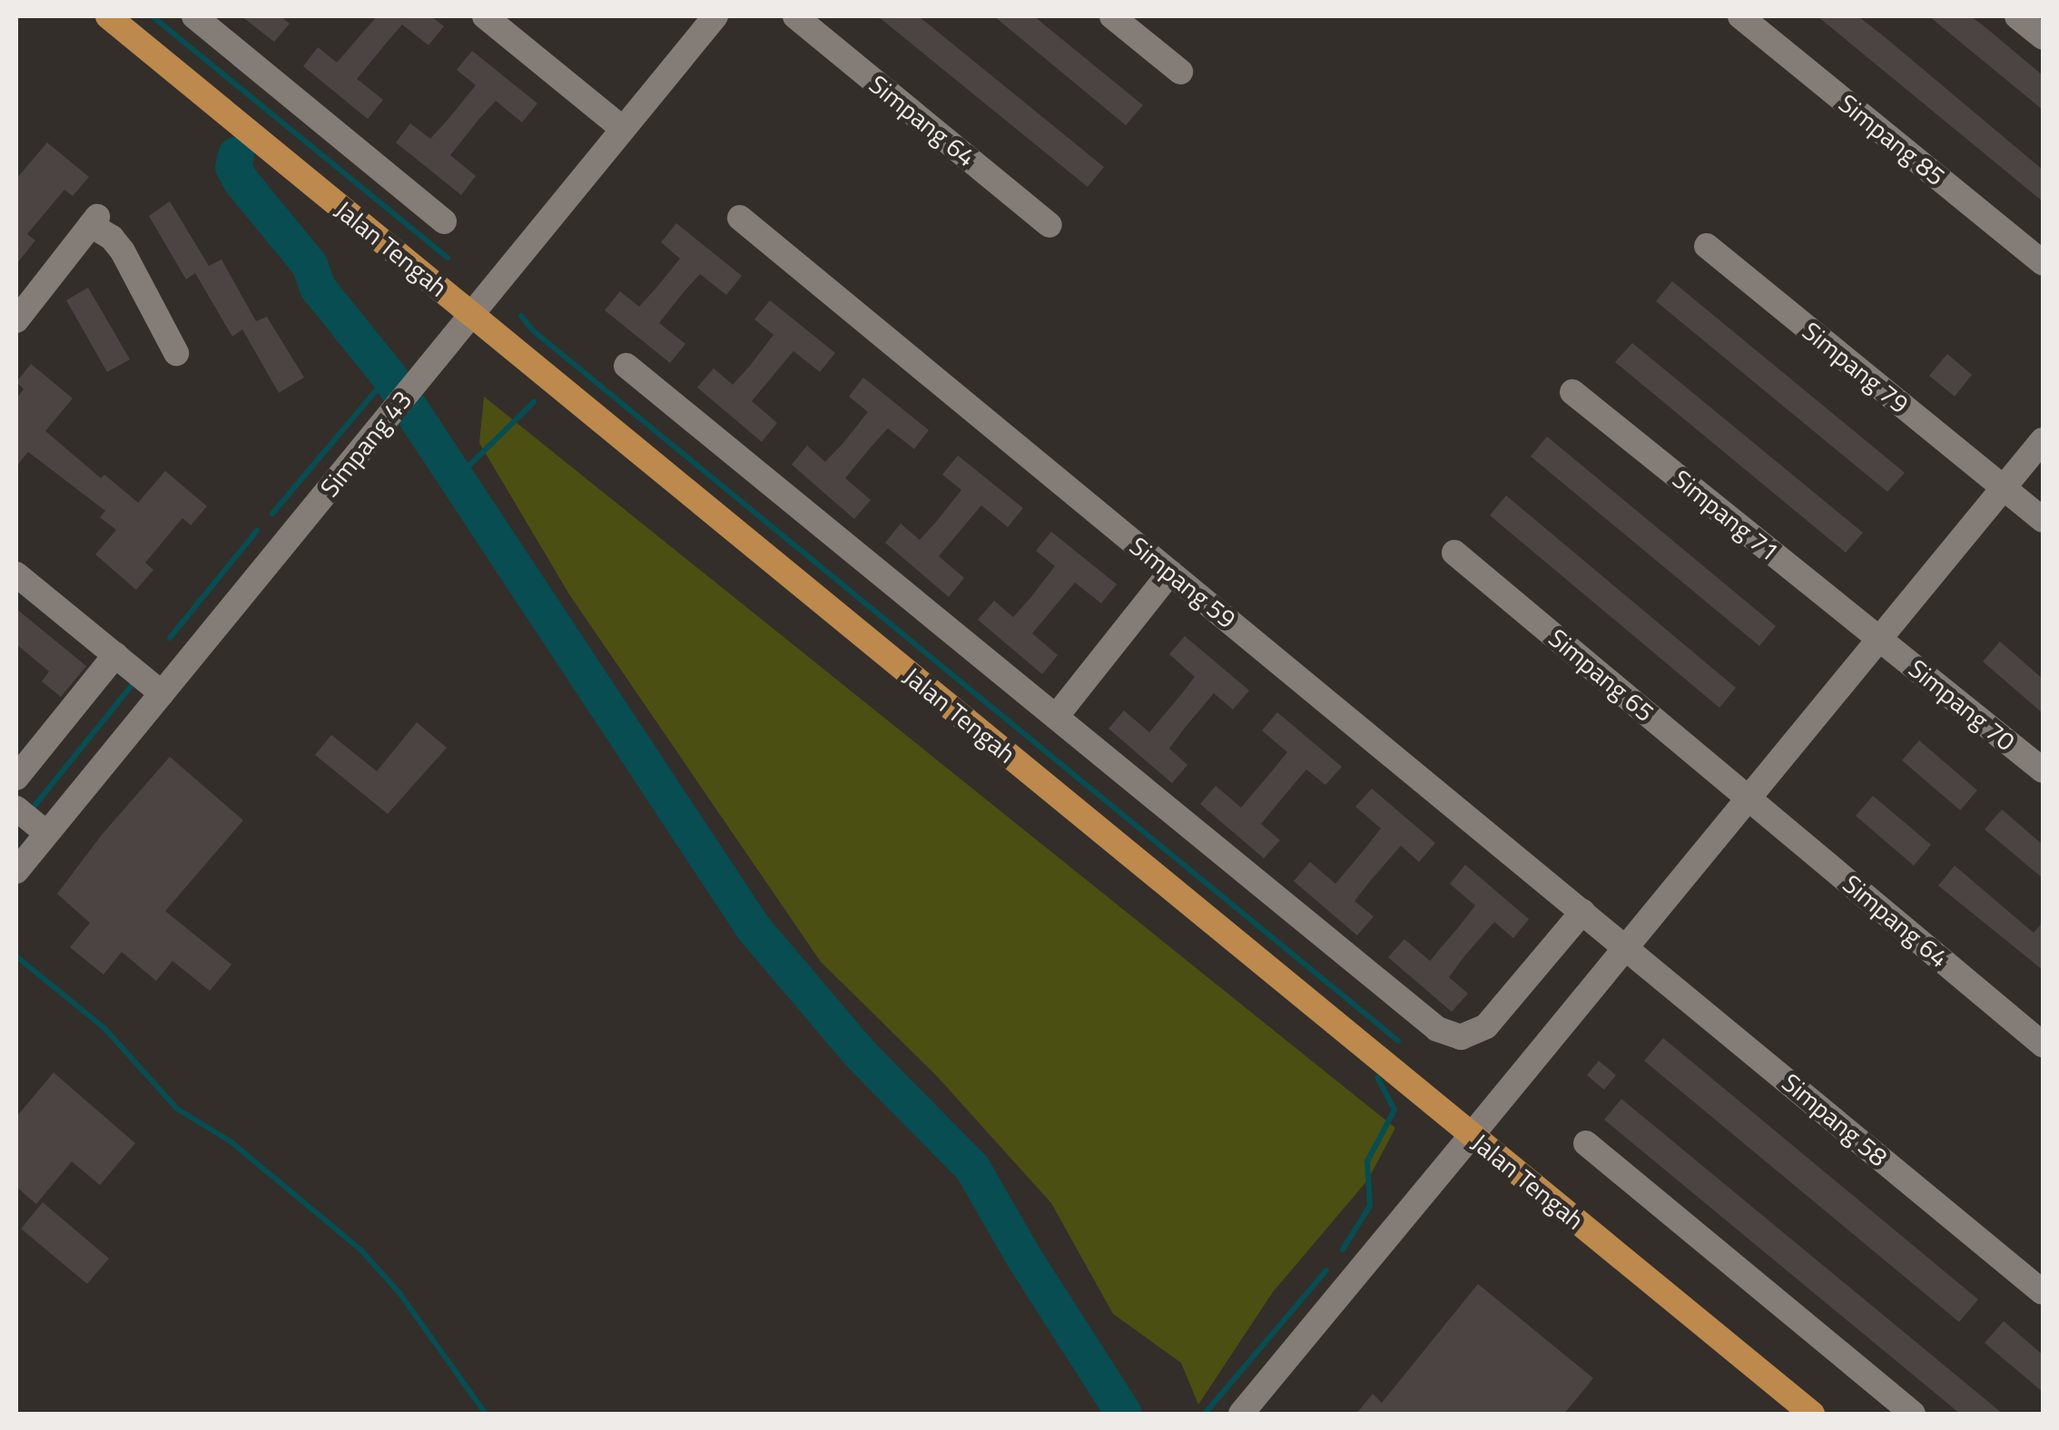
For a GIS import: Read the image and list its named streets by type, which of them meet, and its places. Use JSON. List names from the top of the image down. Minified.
{"streets":{"main road":["Jalan Tengah"],"street":["Simpang 64","Simpang 85","Simpang 79","Simpang 43","Simpang 71","Simpang 59","Simpang 65","Simpang 70","Simpang 58"]},"crossings":[["Simpang 64","Simpang 65"],["Jalan Tengah","Simpang 43"],["Simpang 71","Simpang 70"],["Simpang 59","Simpang 58"]]}
